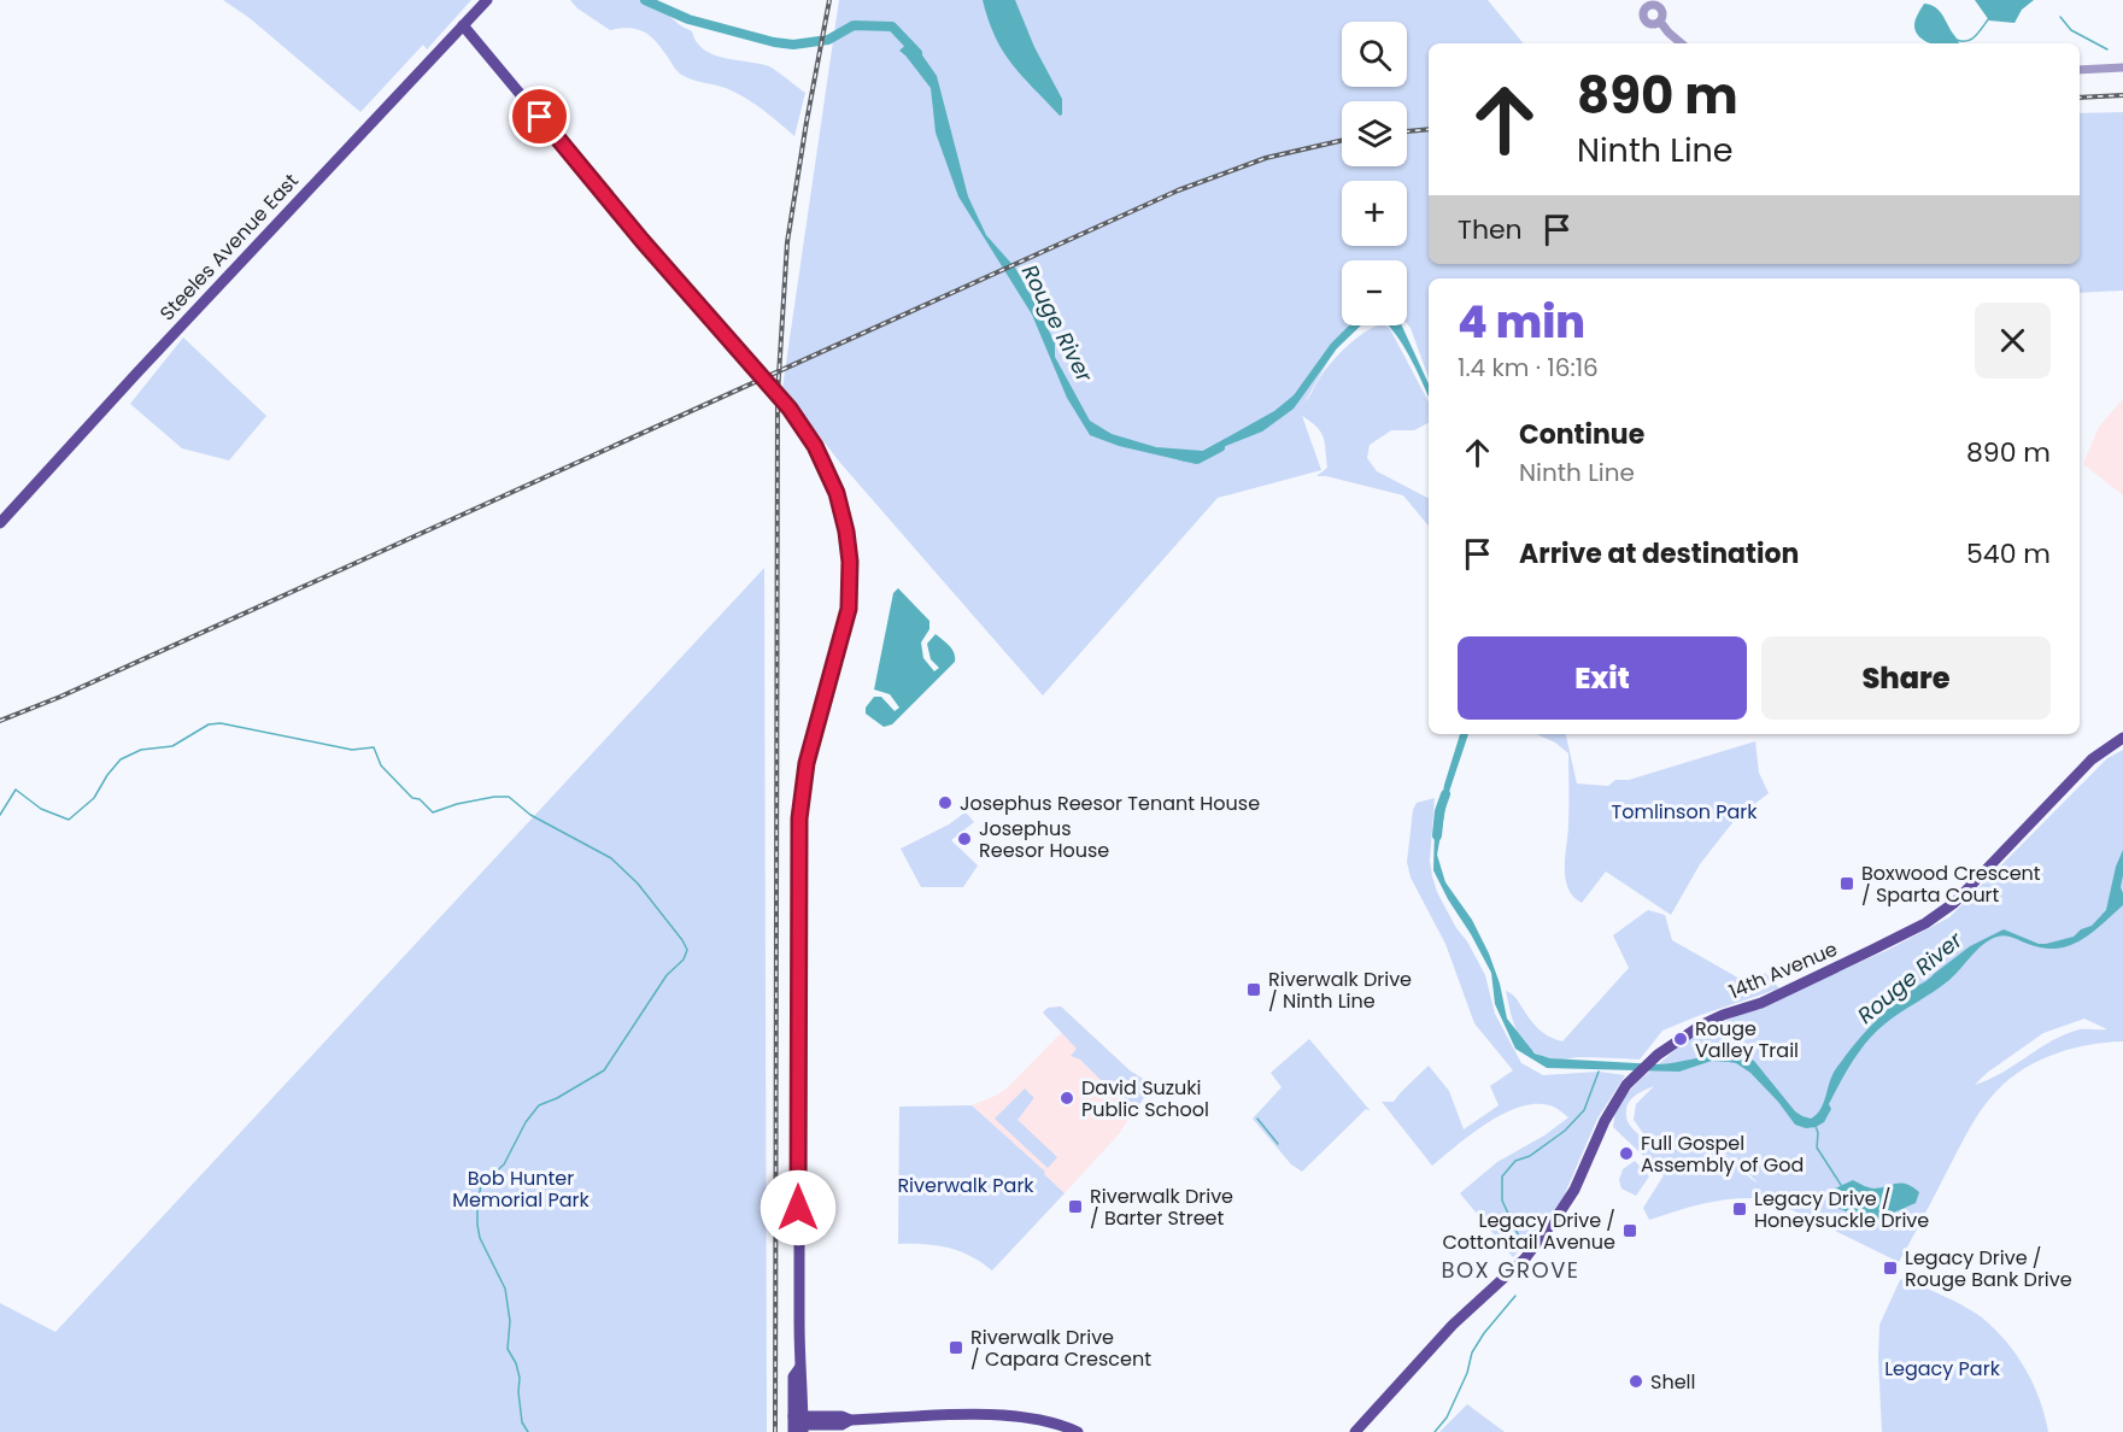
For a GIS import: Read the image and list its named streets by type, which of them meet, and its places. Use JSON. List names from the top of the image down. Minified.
{"streets":{"main road":["Steeles Avenue East","14th Avenue"]},"districts":["BOX GROVE"],"water":["Rouge River"],"parks":["Tomlinson Park","Bob Hunter Memorial Park","Riverwalk Park","Legacy Park"],"places":{"other":["Josephus Reesor Tenant House","Josephus Reesor House","Rouge Valley Trail","David Suzuki Public School","Full Gospel Assembly of God","Shell"],"transit":["Boxwood Crescent / Sparta Court","Riverwalk Drive / Ninth Line","Riverwalk Drive / Barter Street","Legacy Drive / Honeysuckle Drive","Legacy Drive / Cottontail Avenue","Legacy Drive / Rouge Bank Drive","Riverwalk Drive / Capara Crescent"]},"page":{"map_buttons":["+","−"],"turn":["890 m","Ninth Line"],"then":"Then","heading":["4 min","1.4 km · 16:16"],"list":[{"name":"Continue","note":"Ninth Line","value":"890 m"},{"name":"Arrive at destination","value":"540 m"}],"buttons":["Exit","Share"]}}
